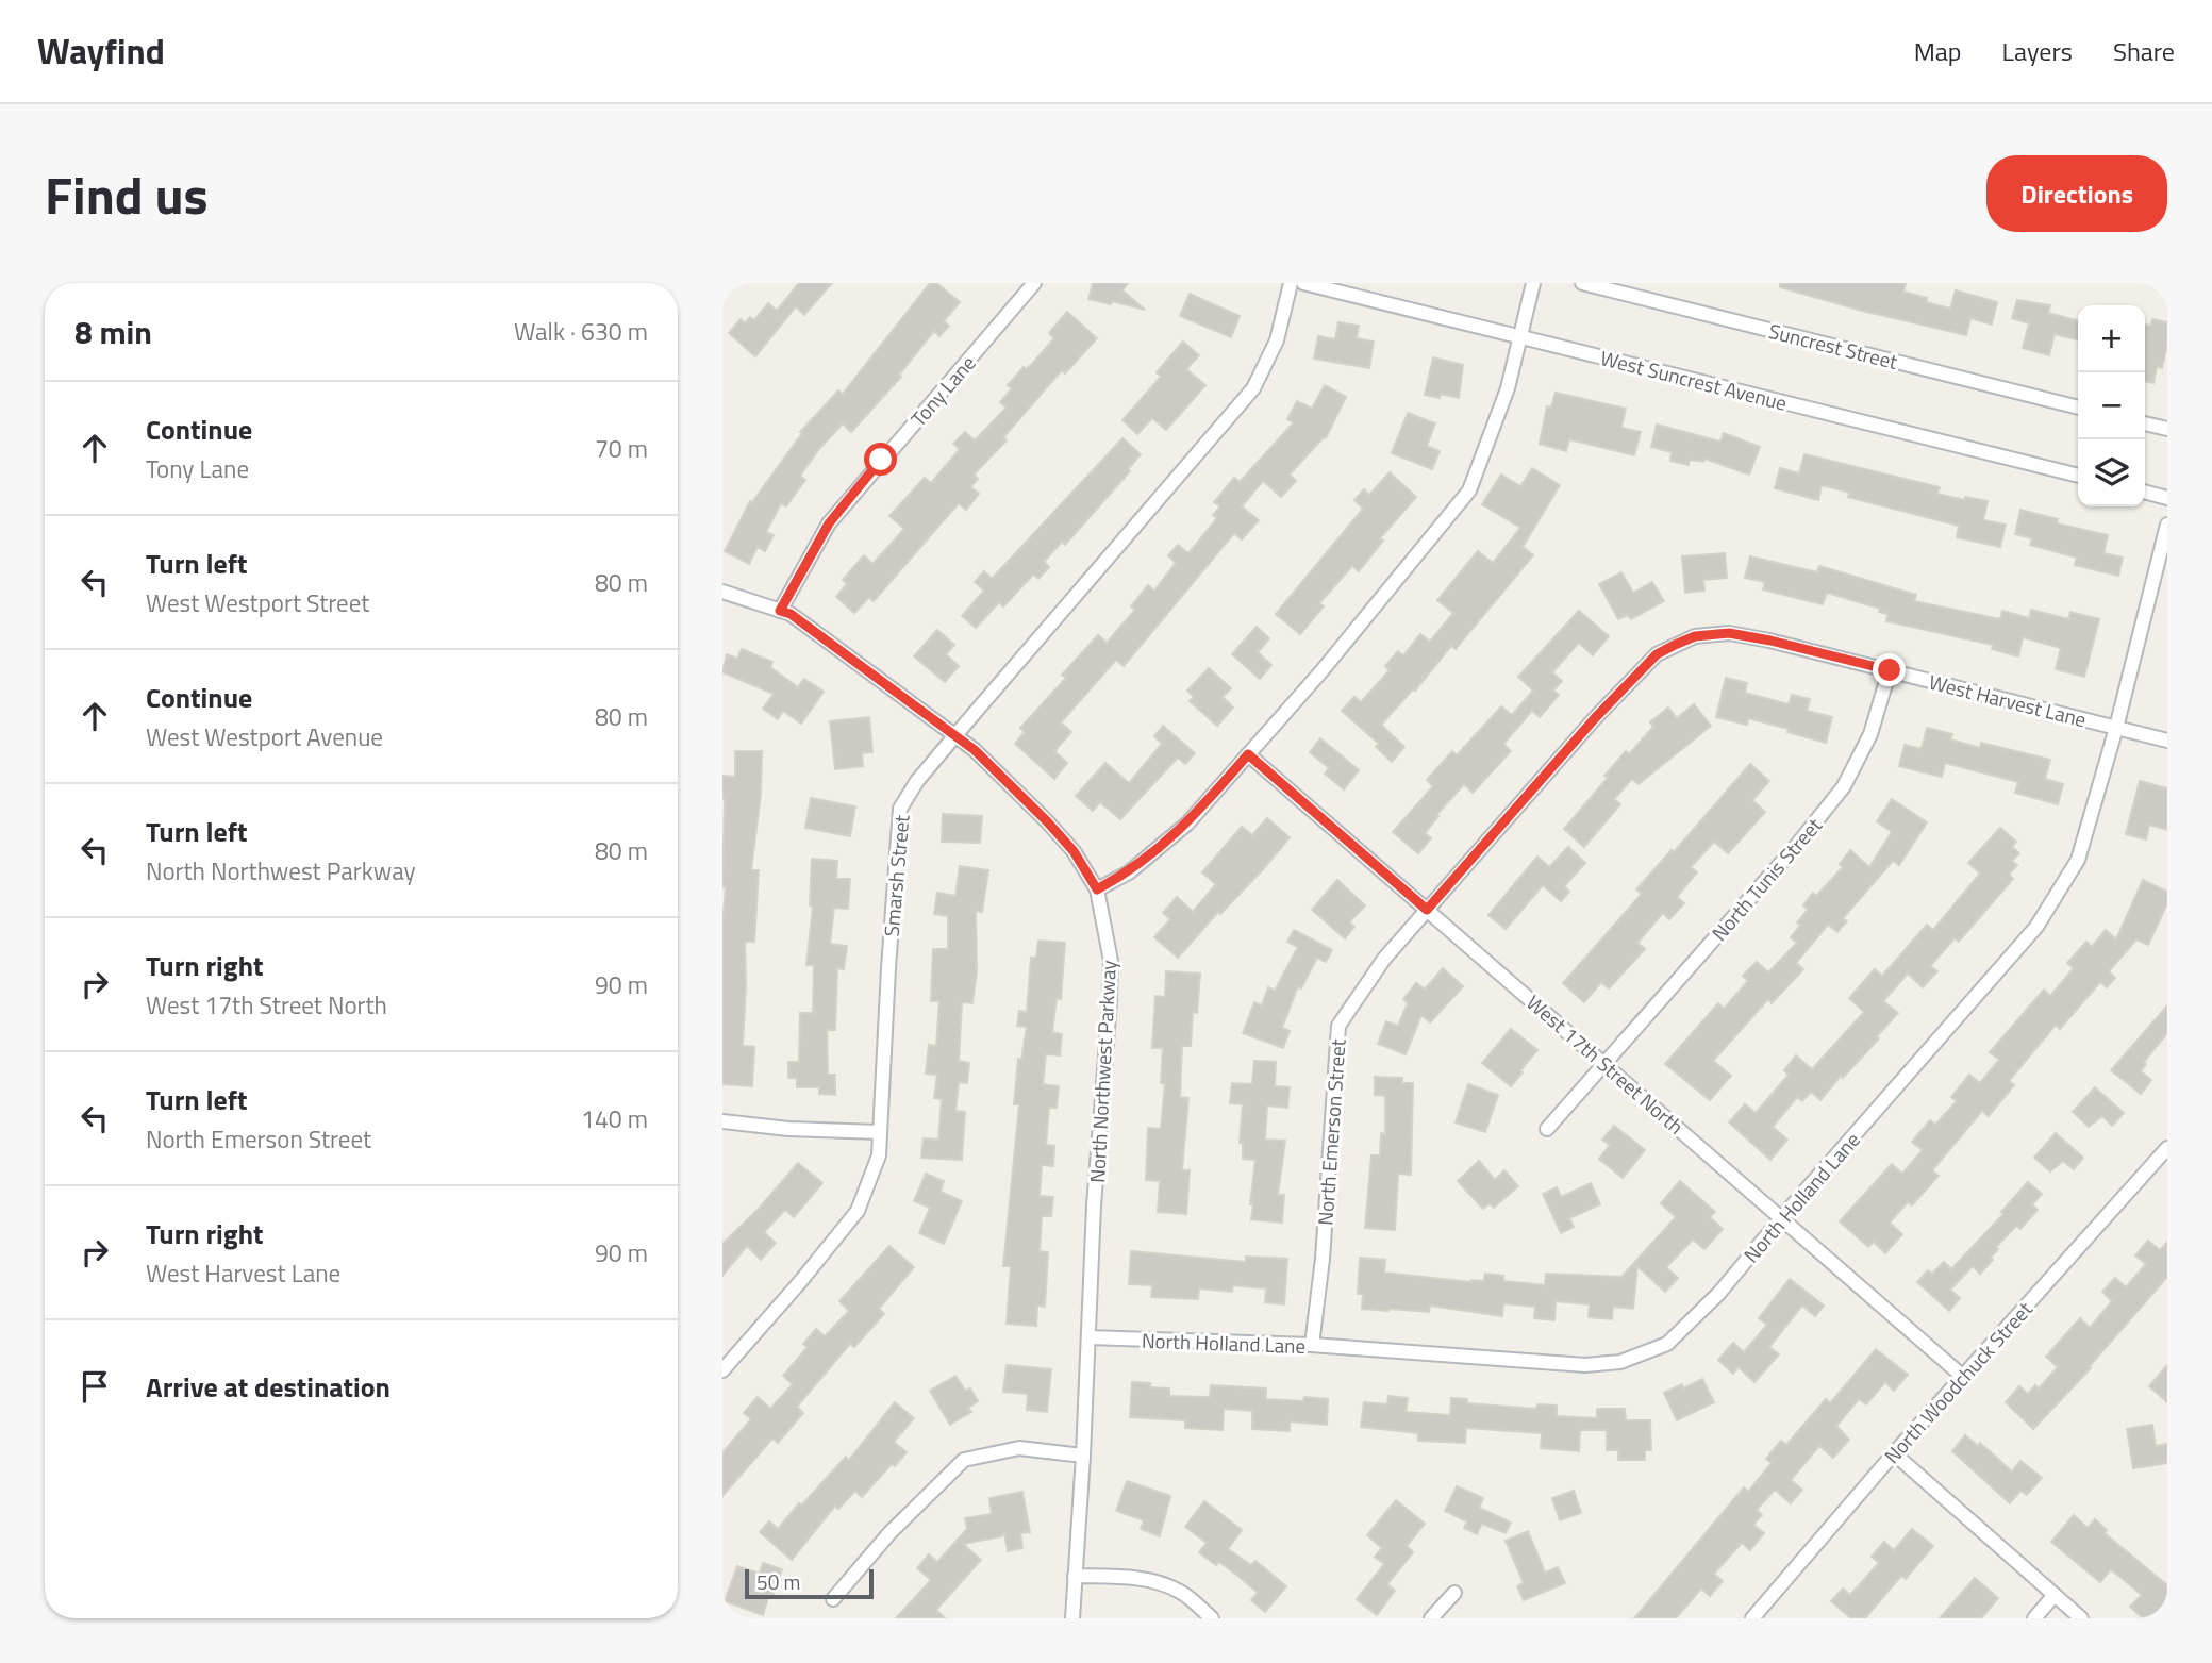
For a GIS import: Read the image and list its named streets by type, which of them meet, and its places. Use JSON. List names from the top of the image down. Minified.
{"streets":{"street":["Suncrest Street","West Suncrest Avenue","Tony Lane","West Harvest Lane","Smarsh Street","North Tunis Street","West 17th Street North","North Northwest Parkway","North Emerson Street","North Holland Lane","North Woodchuck Street"]},"crossings":[["West Harvest Lane","North Tunis Street"],["West Harvest Lane","North Emerson Street"],["West Harvest Lane","North Holland Lane"],["North Tunis Street","West 17th Street North"],["West 17th Street North","North Emerson Street"],["West 17th Street North","North Holland Lane"],["West 17th Street North","North Woodchuck Street"],["North Northwest Parkway","North Holland Lane"],["North Emerson Street","North Holland Lane"]],"scale_bar":"50 m","page":{"header":"Wayfind","nav":["Map","Layers","Share"],"title":"Find us","buttons":"Directions","heading":["8 min","Walk · 630 m"],"map_buttons":["+","−"],"list":[["Continue","Tony Lane","70 m"],["Turn left","West Westport Street","80 m"],["Continue","West Westport Avenue","80 m"],["Turn left","North Northwest Parkway","80 m"],["Turn right","West 17th Street North","90 m"],["Turn left","North Emerson Street","140 m"],["Turn right","West Harvest Lane","90 m"],"Arrive at destination"],"scale":"50 m"}}
